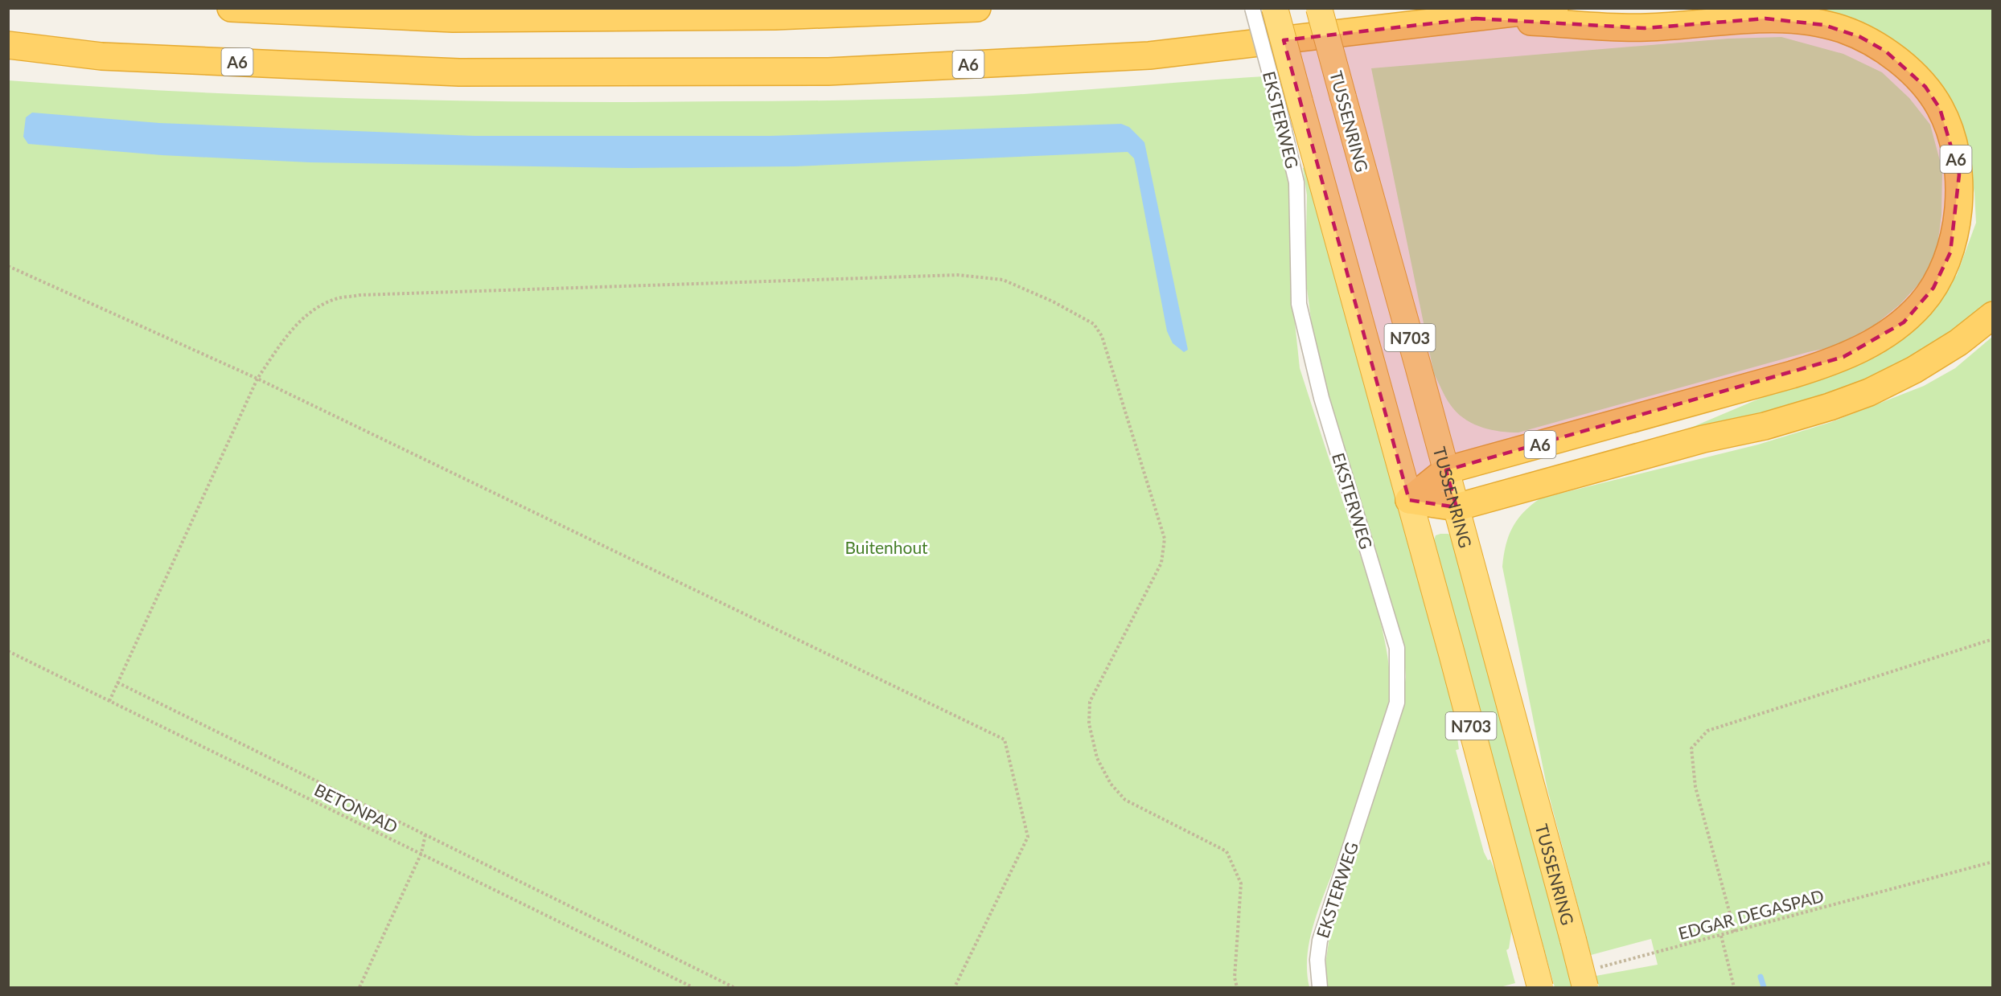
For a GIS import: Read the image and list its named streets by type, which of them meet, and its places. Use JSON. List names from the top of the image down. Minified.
{"streets":{"highway":["A6","TUSSENRING","N703"],"street":["EKSTERWEG"],"path":["BETONPAD","EDGAR DEGASPAD"]},"crossings":[["A6","TUSSENRING"],["A6","N703"],["EKSTERWEG","N703"],["TUSSENRING","EDGAR DEGASPAD"]],"parks":["Buitenhout"]}
